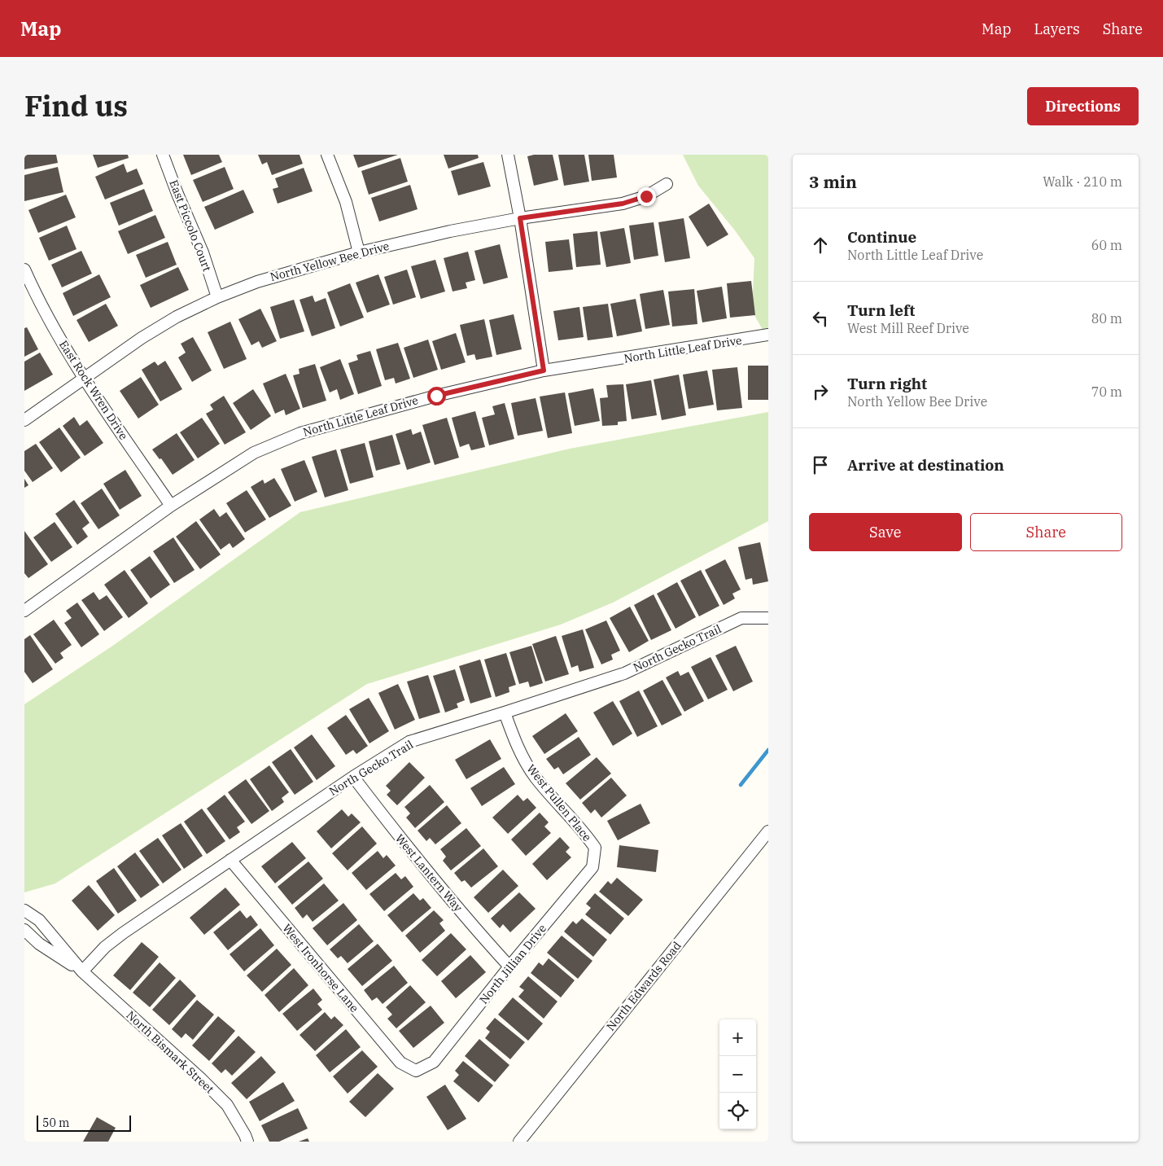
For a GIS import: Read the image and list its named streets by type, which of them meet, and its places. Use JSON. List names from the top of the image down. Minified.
{"streets":{"street":["East Piccolo Court","North Yellow Bee Drive","North Little Leaf Drive","East Rock Wren Drive","North Gecko Trail","West Pullen Place","West Lantern Way","North Jillian Drive","West Ironhorse Lane","North Edwards Road","North Bismark Street"]},"crossings":[["East Piccolo Court","North Yellow Bee Drive"],["North Yellow Bee Drive","East Rock Wren Drive"],["North Little Leaf Drive","East Rock Wren Drive"],["North Gecko Trail","West Pullen Place"],["North Gecko Trail","West Lantern Way"],["North Gecko Trail","West Ironhorse Lane"],["North Gecko Trail","North Bismark Street"],["West Pullen Place","North Jillian Drive"],["West Lantern Way","North Jillian Drive"],["North Jillian Drive","West Ironhorse Lane"]],"scale_bar":"50 m","page":{"header":"Map","nav":["Map","Layers","Share"],"title":"Find us","buttons":["Directions",["Save","Share"]],"heading":["3 min","Walk · 210 m"],"list":[["Continue","North Little Leaf Drive","60 m"],["Turn left","West Mill Reef Drive","80 m"],["Turn right","North Yellow Bee Drive","70 m"],"Arrive at destination"],"map_buttons":["+","−"],"scale":"50 m"}}
